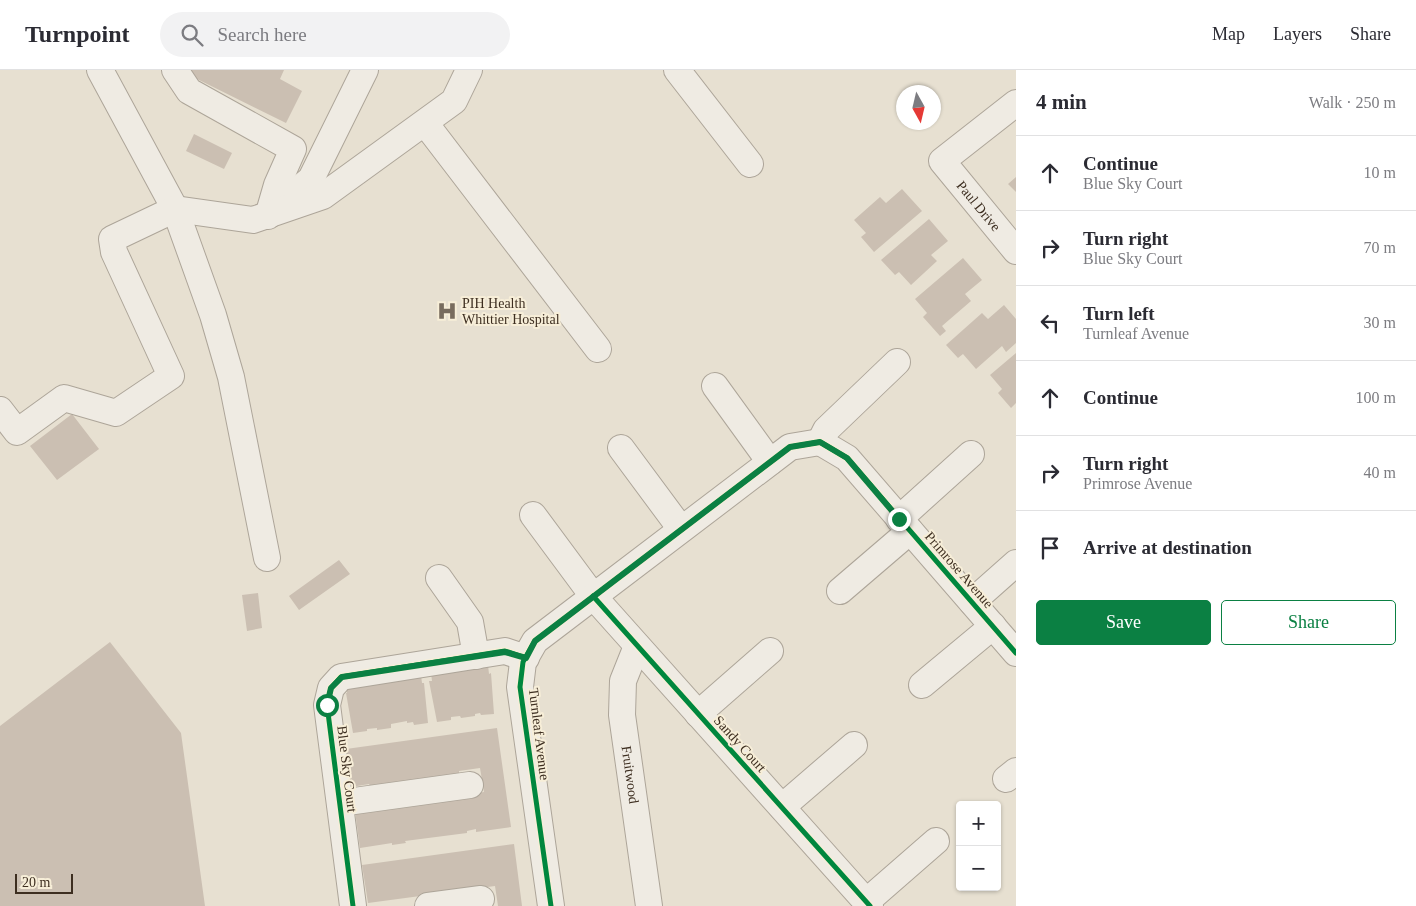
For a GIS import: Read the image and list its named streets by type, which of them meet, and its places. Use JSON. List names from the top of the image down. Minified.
{"streets":{"street":["Paul Drive","Primrose Avenue","Turnleaf Avenue","Sandy Court","Blue Sky Court","Fruitwood"]},"crossings":[["Primrose Avenue","Turnleaf Avenue"],["Turnleaf Avenue","Sandy Court"],["Turnleaf Avenue","Blue Sky Court"],["Sandy Court","Fruitwood"]],"places":{"hospital":["PIH Health Whittier Hospital"]},"scale_bar":"20 m","north":"bottom","page":{"header":"Turnpoint","search":"Search here","nav":["Map","Layers","Share"],"heading":["4 min","Walk · 250 m"],"list":[["Continue","Blue Sky Court","10 m"],["Turn right","Blue Sky Court","70 m"],["Turn left","Turnleaf Avenue","30 m"],["Continue","100 m"],["Turn right","Primrose Avenue","40 m"],"Arrive at destination"],"buttons":["Save","Share"],"map_buttons":["+","−"],"scale":"20 m"}}
